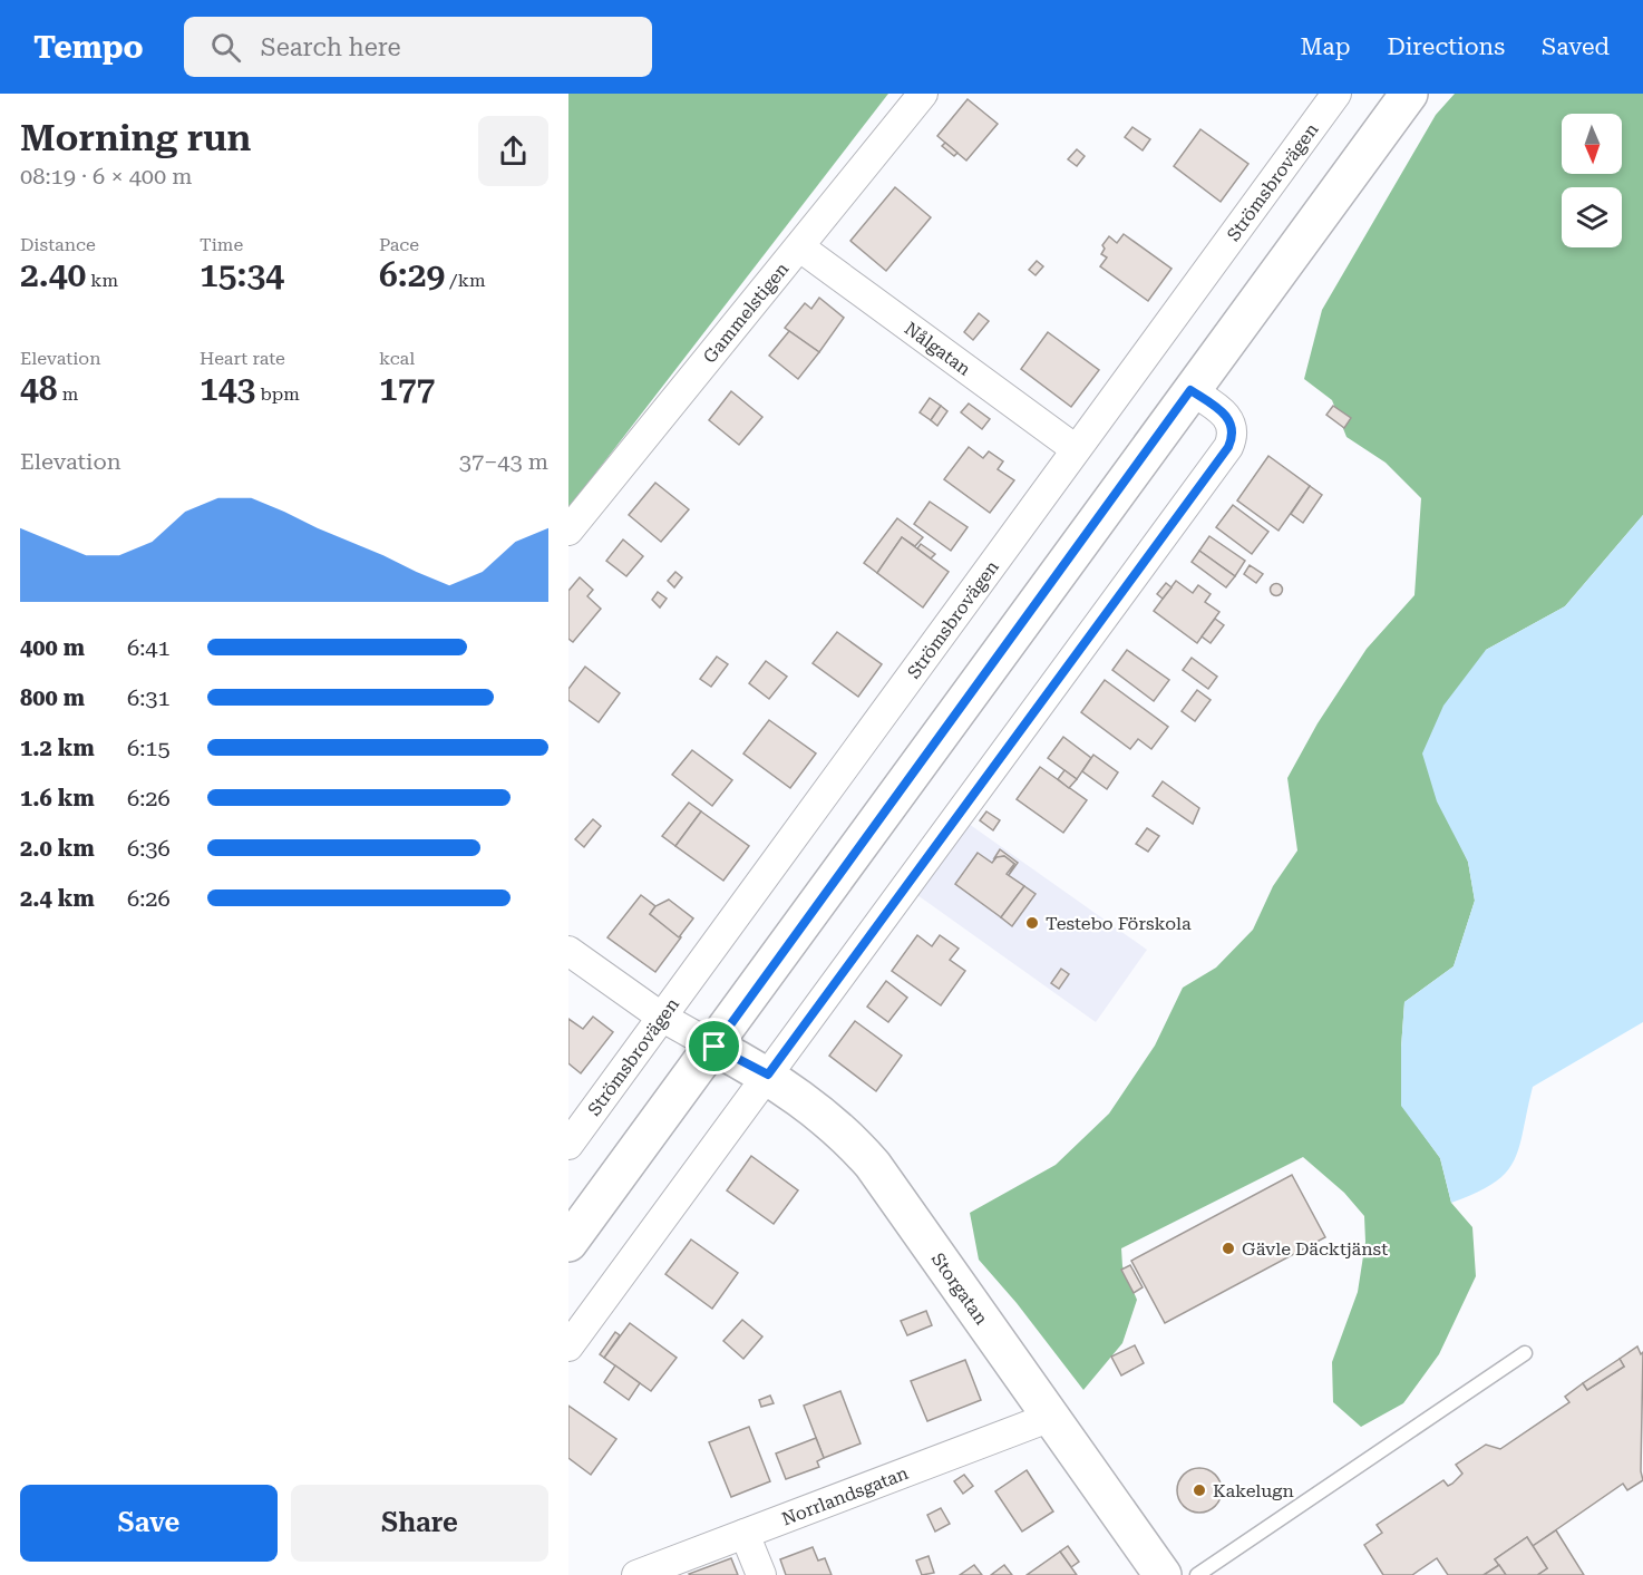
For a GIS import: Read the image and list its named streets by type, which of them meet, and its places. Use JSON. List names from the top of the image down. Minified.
{"streets":{"street":["Strömsbrovägen","Gammelstigen","Nålgatan","Storgatan","Norrlandsgatan"]},"crossings":[["Strömsbrovägen","Nålgatan"],["Gammelstigen","Nålgatan"],["Storgatan","Norrlandsgatan"]],"places":["Testebo Förskola","Gävle Däcktjänst","Kakelugn"],"north":"bottom","page":{"header":"Tempo","search":"Search here","nav":["Map","Directions","Saved"],"heading":["Morning run","08:19 · 6 × 400 m"],"stats":[["Distance","2.40 km"],["Time","15:34"],["Pace","6:29 /km"],["Elevation","48 m"],["Heart rate","143 bpm"],["kcal","177"]],"chart":["Elevation","37–43 m"],"list":[{"name":"400 m","note":"6:41"},{"name":"800 m","note":"6:31"},{"name":"1.2 km","note":"6:15"},{"name":"1.6 km","note":"6:26"},{"name":"2.0 km","note":"6:36"},{"name":"2.4 km","note":"6:26"}],"buttons":["Save","Share"]}}
